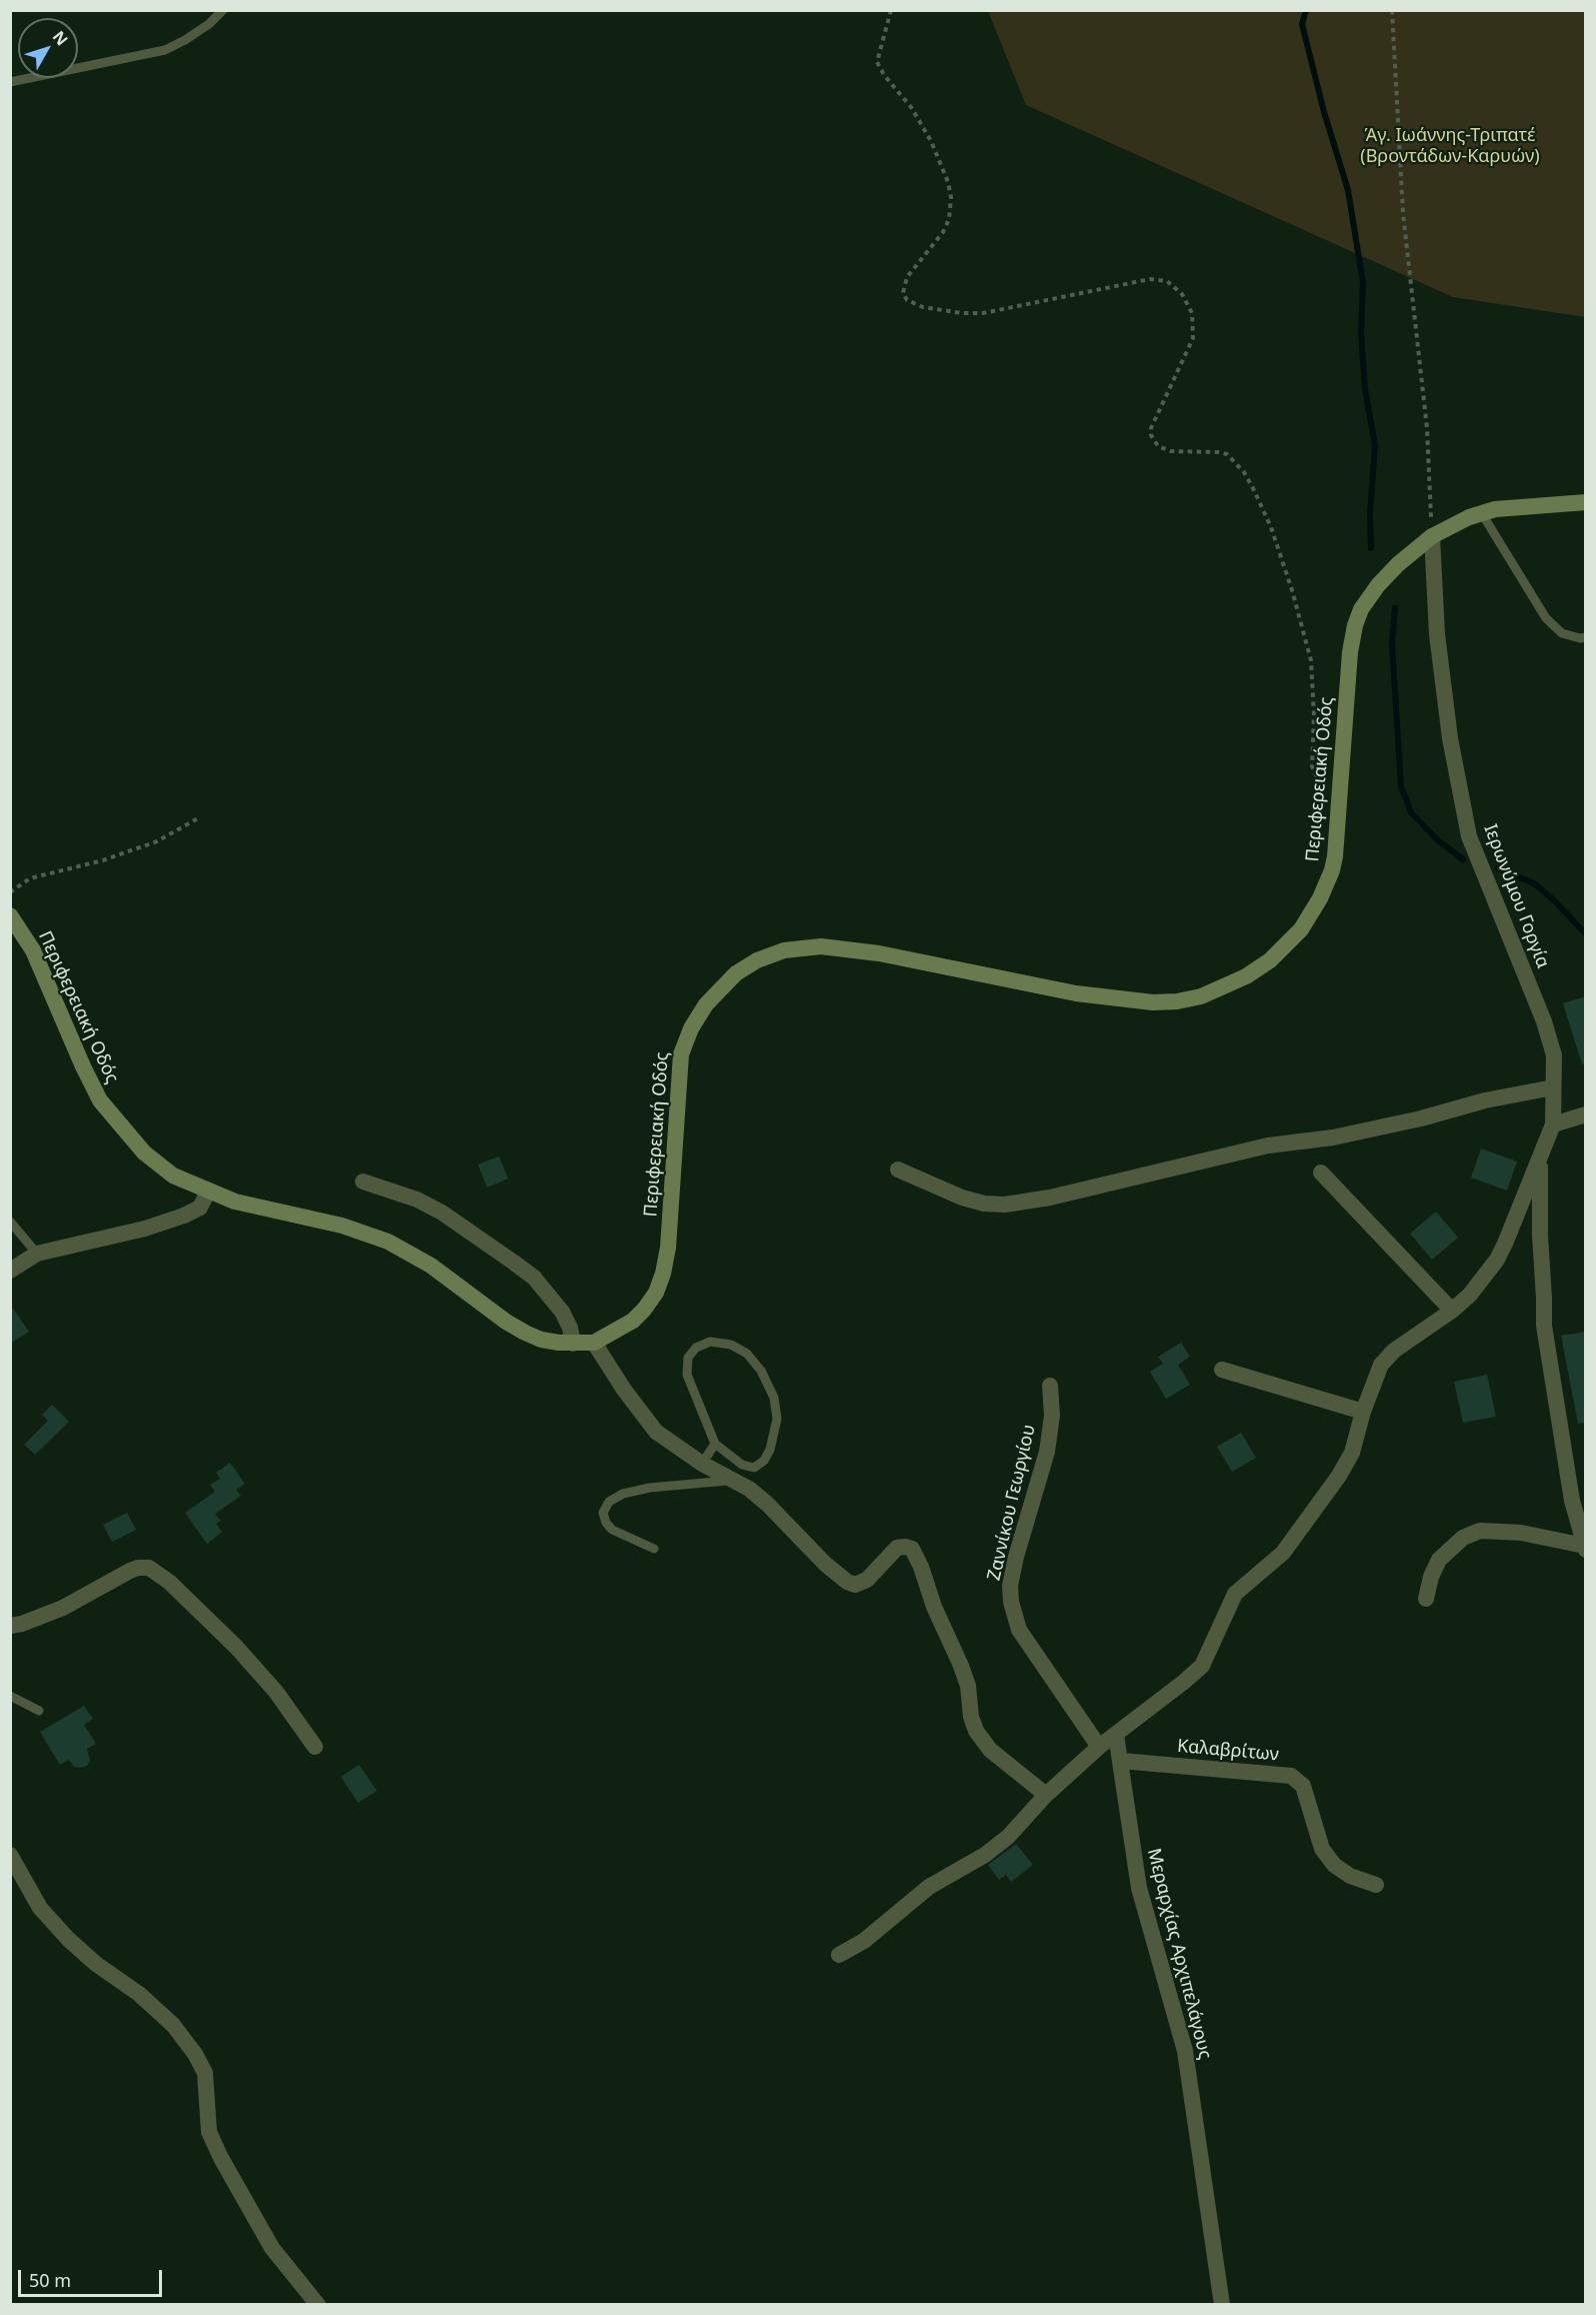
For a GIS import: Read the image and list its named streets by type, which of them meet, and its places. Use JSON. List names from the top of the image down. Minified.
{"streets":{"main road":["Περιφερειακή Οδός"],"street":["Ιερωνύμου Γοργία","Ζαννίκου Γεωργίου","Καλαβρίτων","Μεραρχίας Αρχιπελάγους"]},"crossings":[["Περιφερειακή Οδός","Ιερωνύμου Γοργία"],["Καλαβρίτων","Μεραρχίας Αρχιπελάγους"]],"parks":["Άγ. Ιωάννης-Τριπατέ (Βροντάδων-Καρυών)"],"scale_bar":"50 m","north":"top right"}
